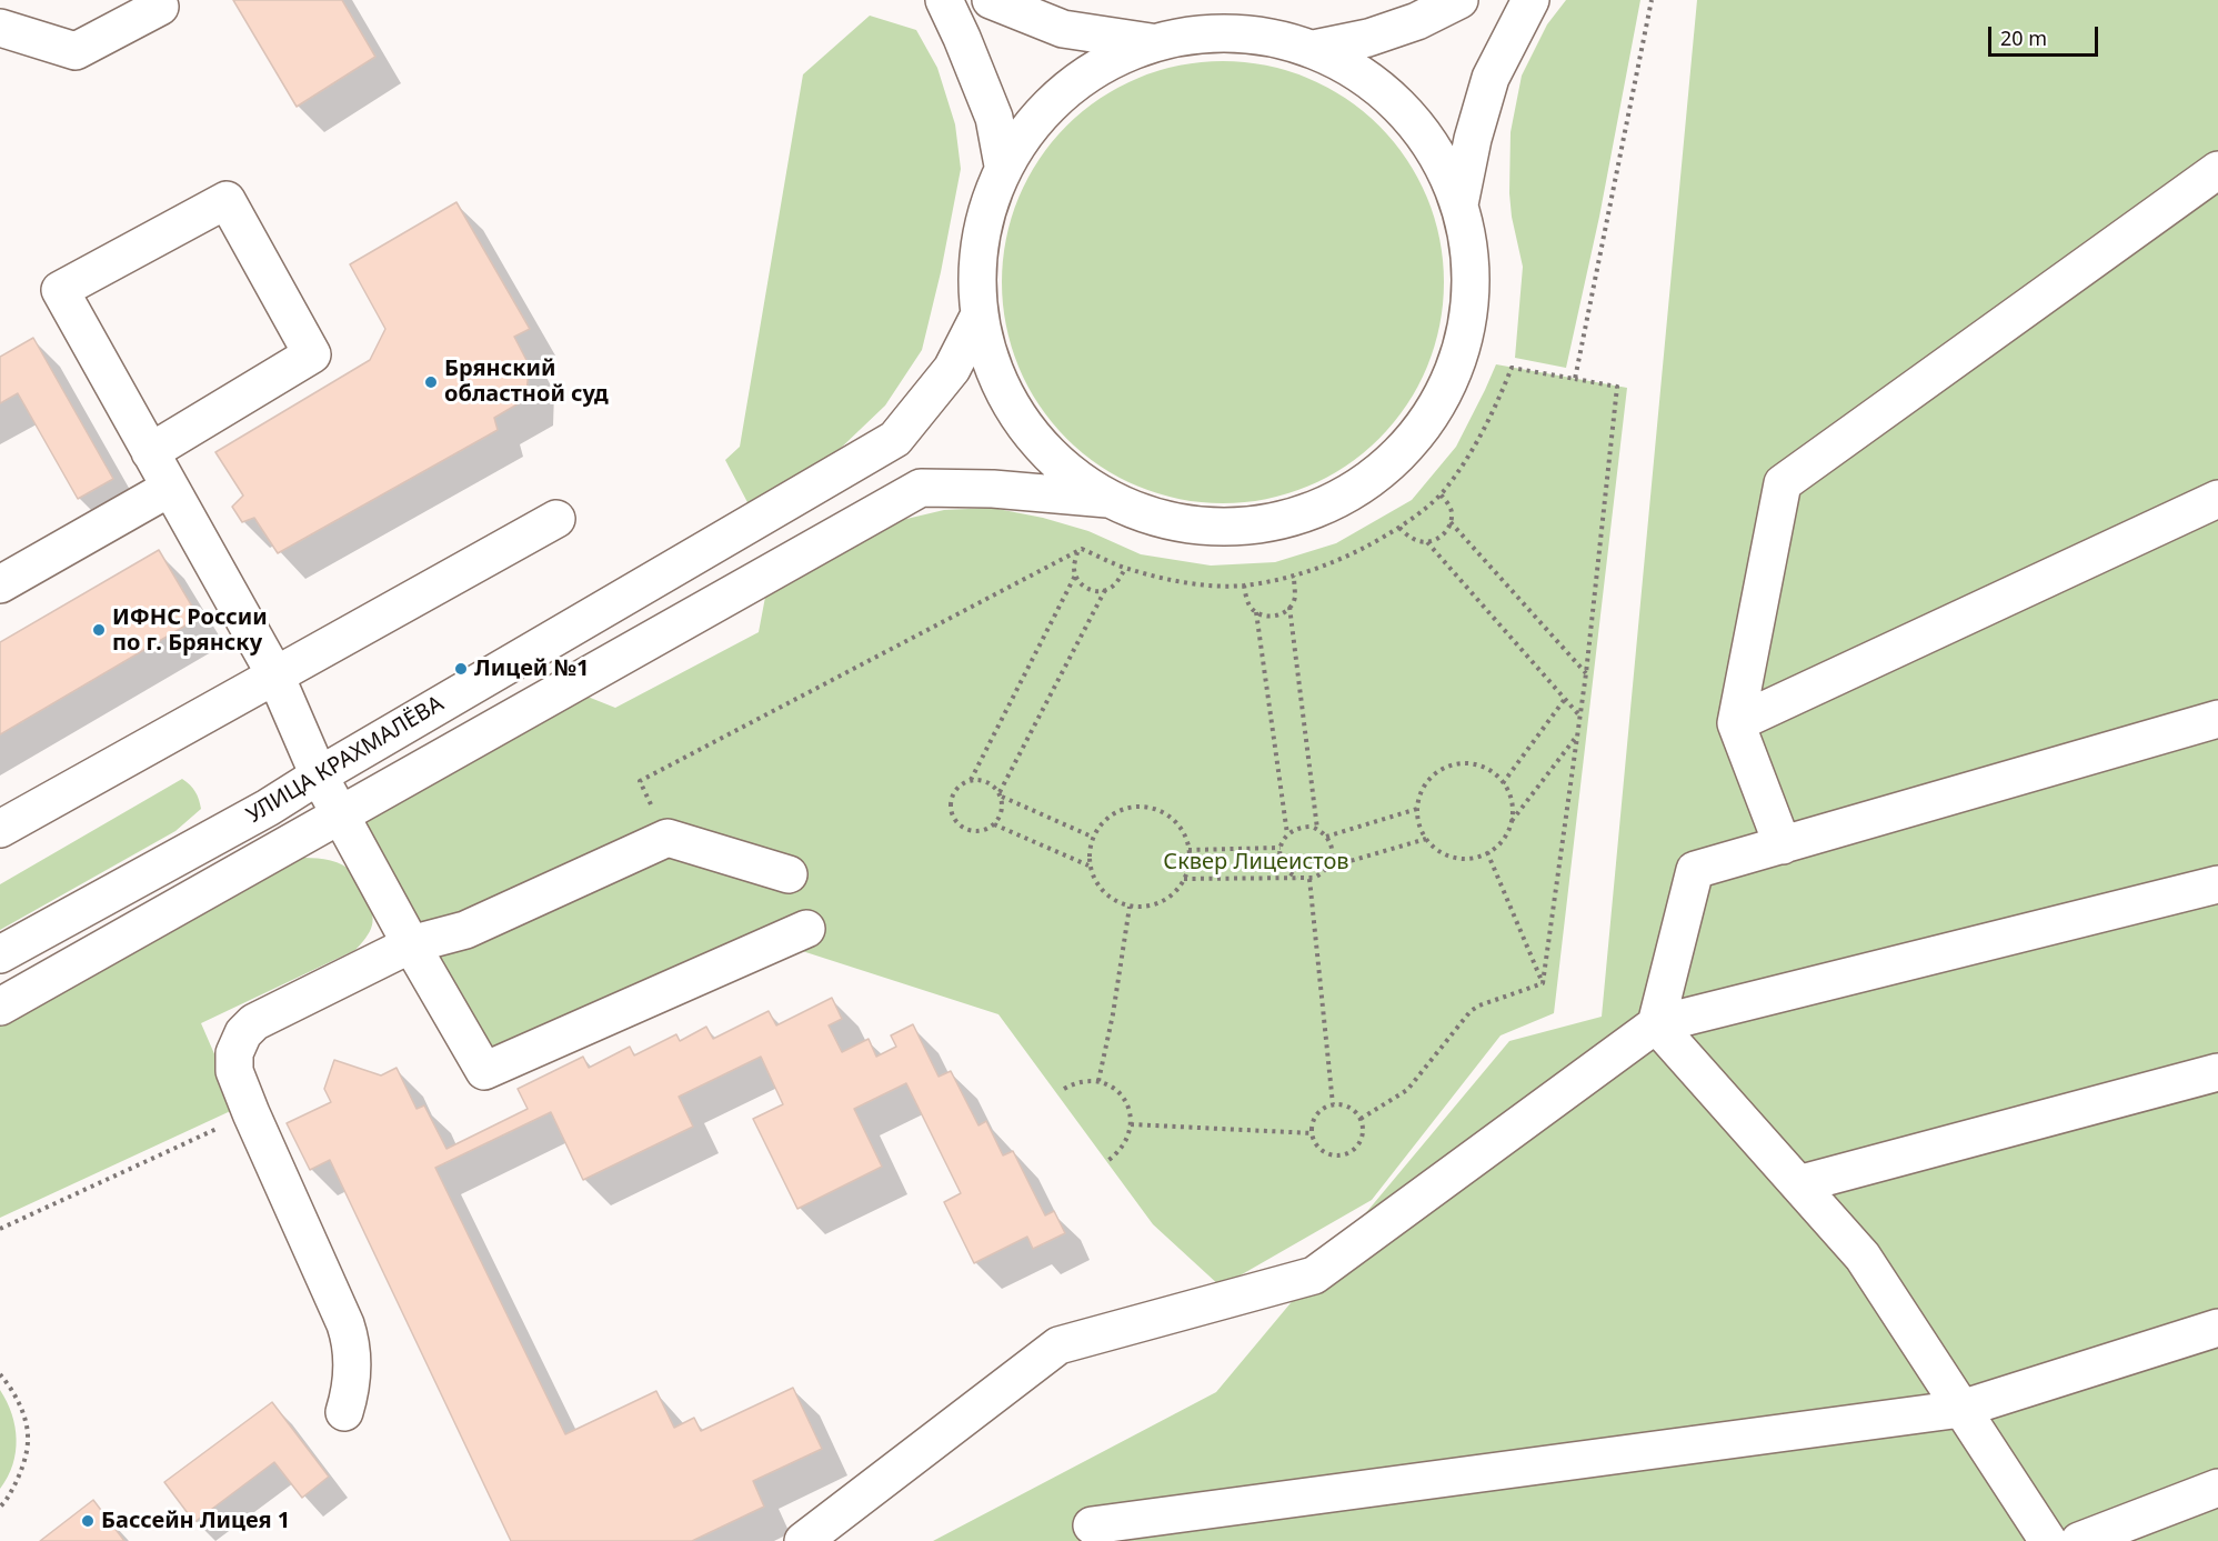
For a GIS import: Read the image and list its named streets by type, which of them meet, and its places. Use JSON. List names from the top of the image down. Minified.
{"streets":{"main road":["УЛИЦА КРАХМАЛЁВА"]},"parks":["Сквер Лицеистов"],"places":["Брянский областной суд","ИФНС России по г. Брянску","Лицей №1","Бассейн Лицея 1"],"scale_bar":"20 m"}
